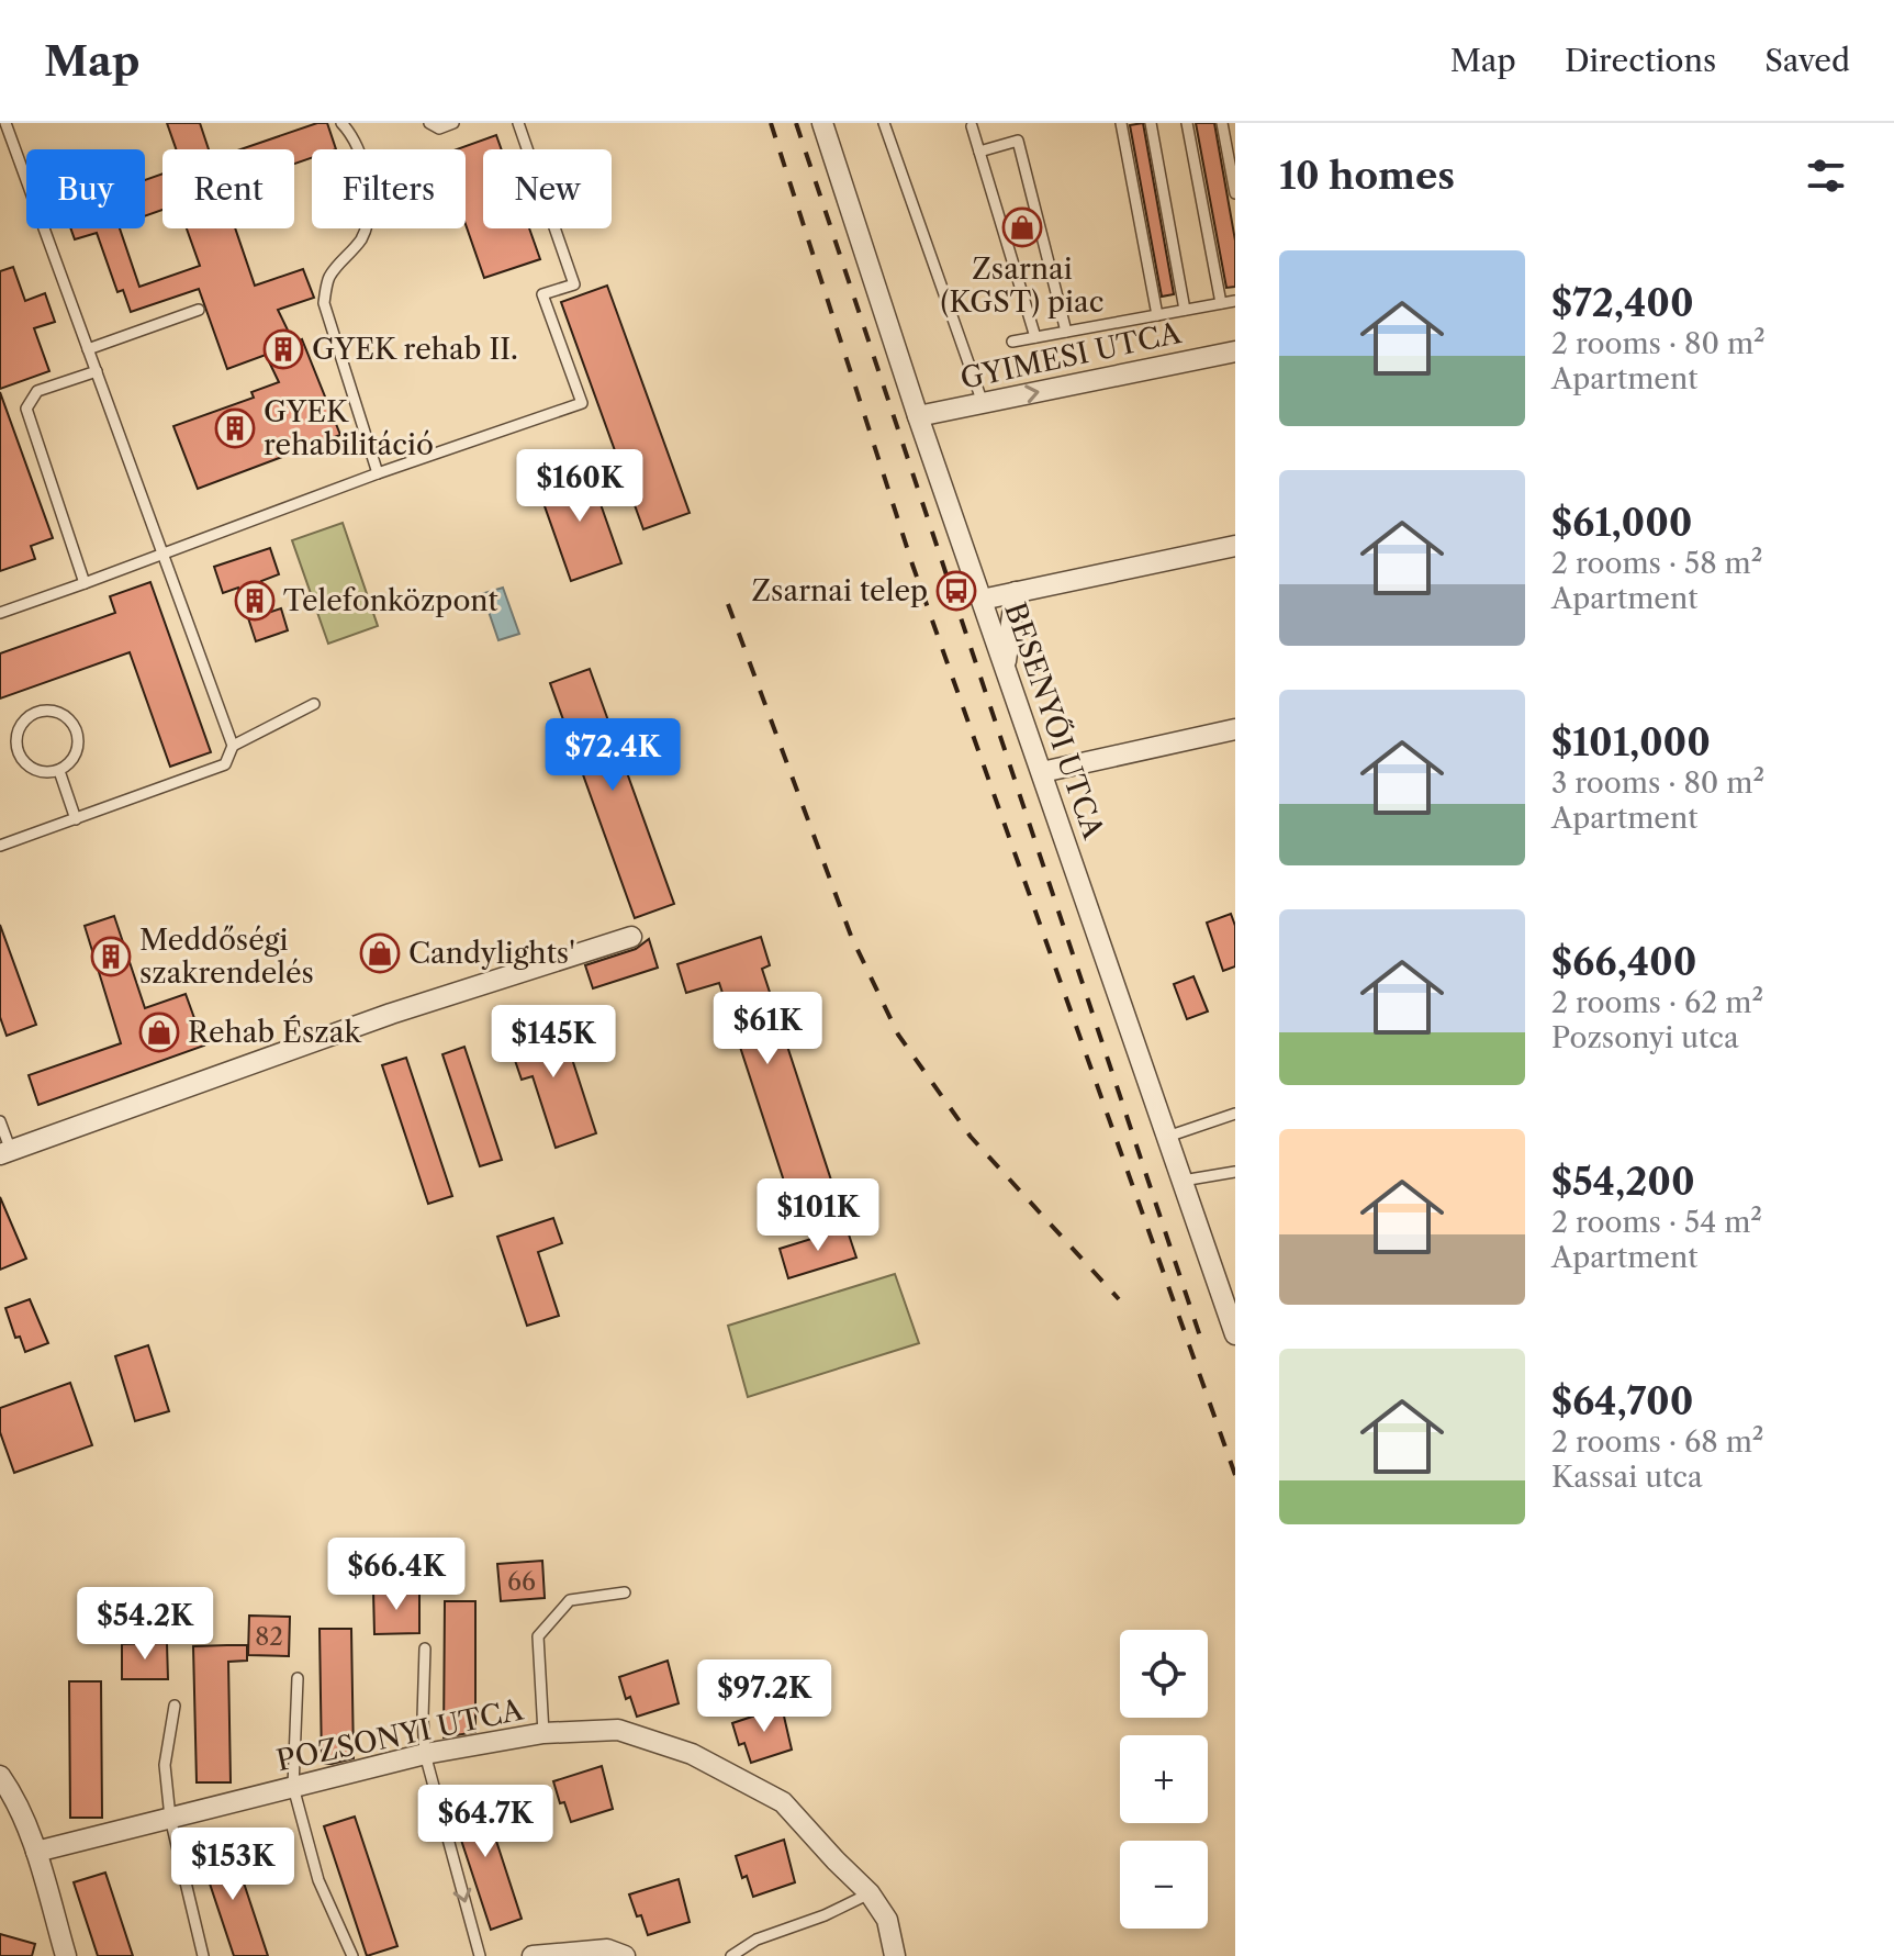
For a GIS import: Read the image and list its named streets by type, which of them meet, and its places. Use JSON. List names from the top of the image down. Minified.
{"streets":{"street":["GYIMESI UTCA","BESENYŐI UTCA","POZSONYI UTCA"]},"crossings":[["GYIMESI UTCA","BESENYŐI UTCA"]],"one_way":["GYIMESI UTCA"],"places":{"shop":["Zsarnai (KGST) piac","Candylights'","Rehab Észak"],"building":["GYEK rehab II.","GYEK rehabilitáció","Telefonközpont","Meddőségi szakrendelés"],"bus stop":["Zsarnai telep"]},"house_numbers":["66","82"],"page":{"header":"Map","nav":["Map","Directions","Saved"],"heading":"10 homes","chip":["Buy","Rent","Filters","New"],"list":[{"name":"$72,400","note":"2 rooms · 80 m² · Apartment"},{"name":"$61,000","note":"2 rooms · 58 m² · Apartment"},{"name":"$101,000","note":"3 rooms · 80 m² · Apartment"},{"name":"$66,400","note":"2 rooms · 62 m² · Pozsonyi utca"},{"name":"$54,200","note":"2 rooms · 54 m² · Apartment"},{"name":"$64,700","note":"2 rooms · 68 m² · Kassai utca"}],"price":["$160K","$72.4K","$61K","$145K","$101K","$66.4K","$54.2K","$97.2K","$64.7K","$153K"],"map_buttons":["+","−"]}}
